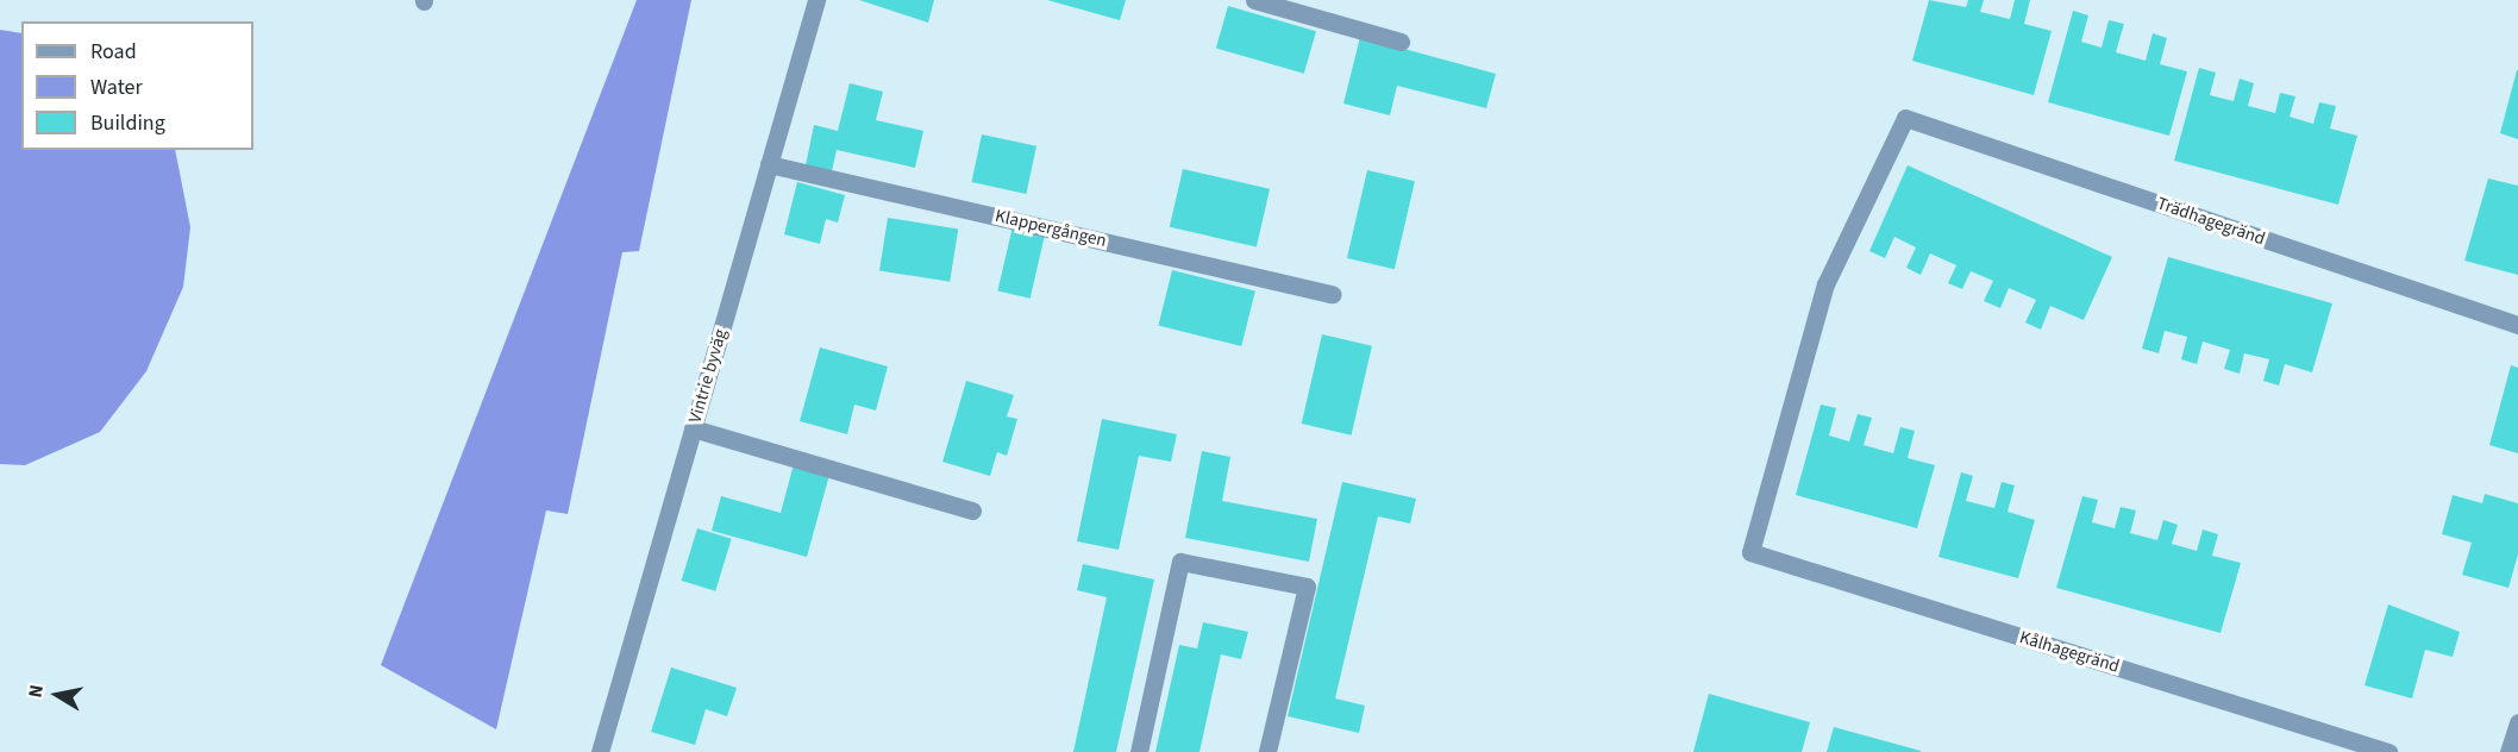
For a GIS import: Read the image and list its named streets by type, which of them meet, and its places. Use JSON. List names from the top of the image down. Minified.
{"streets":{"street":["Trädhagegränd","Klappergången","Vintrie byväg","Kålhagegränd"]},"crossings":[["Trädhagegränd","Kålhagegränd"],["Klappergången","Vintrie byväg"]],"legend":["Road","Water","Building"],"north":"left"}
